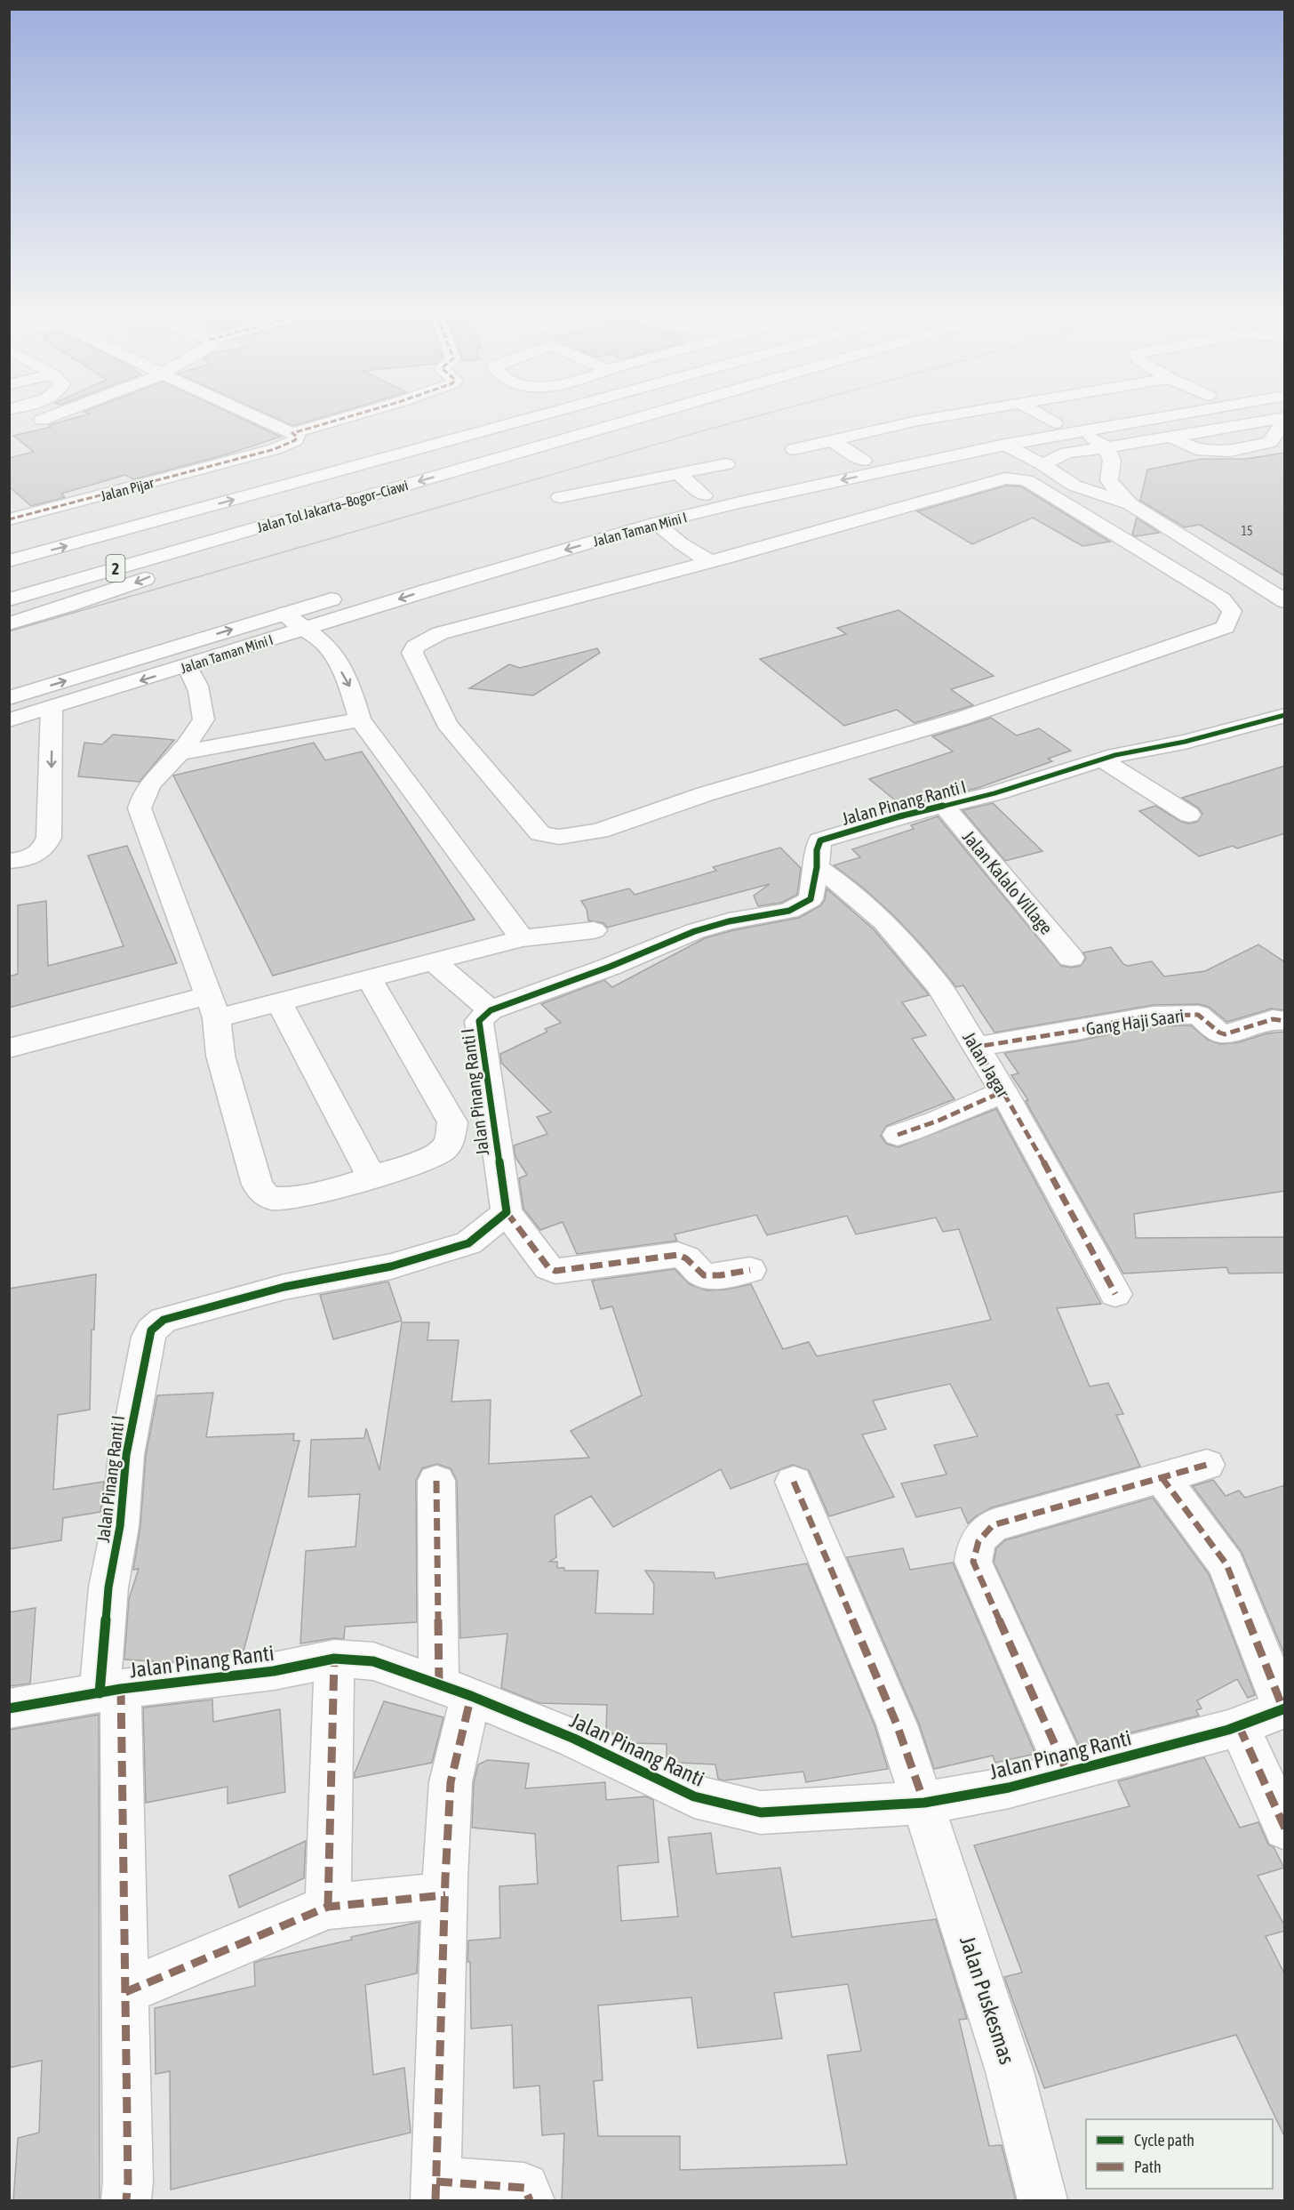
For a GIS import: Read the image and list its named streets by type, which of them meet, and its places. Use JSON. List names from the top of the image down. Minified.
{"streets":{"main road":["Jalan Pijar","Jalan Tol Jakarta–Bogor–Ciawi","Jalan Taman Mini I","2","Jalan Pinang Ranti I","Jalan Kalalo Village","Gang Haji Saari","Jalan Jagar","Jalan Pinang Ranti","Jalan Puskesmas"]},"crossings":[["Jalan Pinang Ranti I","Jalan Kalalo Village"],["Jalan Pinang Ranti I","Jalan Jagar"],["Jalan Pinang Ranti I","Jalan Pinang Ranti"],["Gang Haji Saari","Jalan Jagar"],["Jalan Pinang Ranti","Jalan Puskesmas"]],"house_numbers":["15"],"legend":["Cycle path","Path"]}
